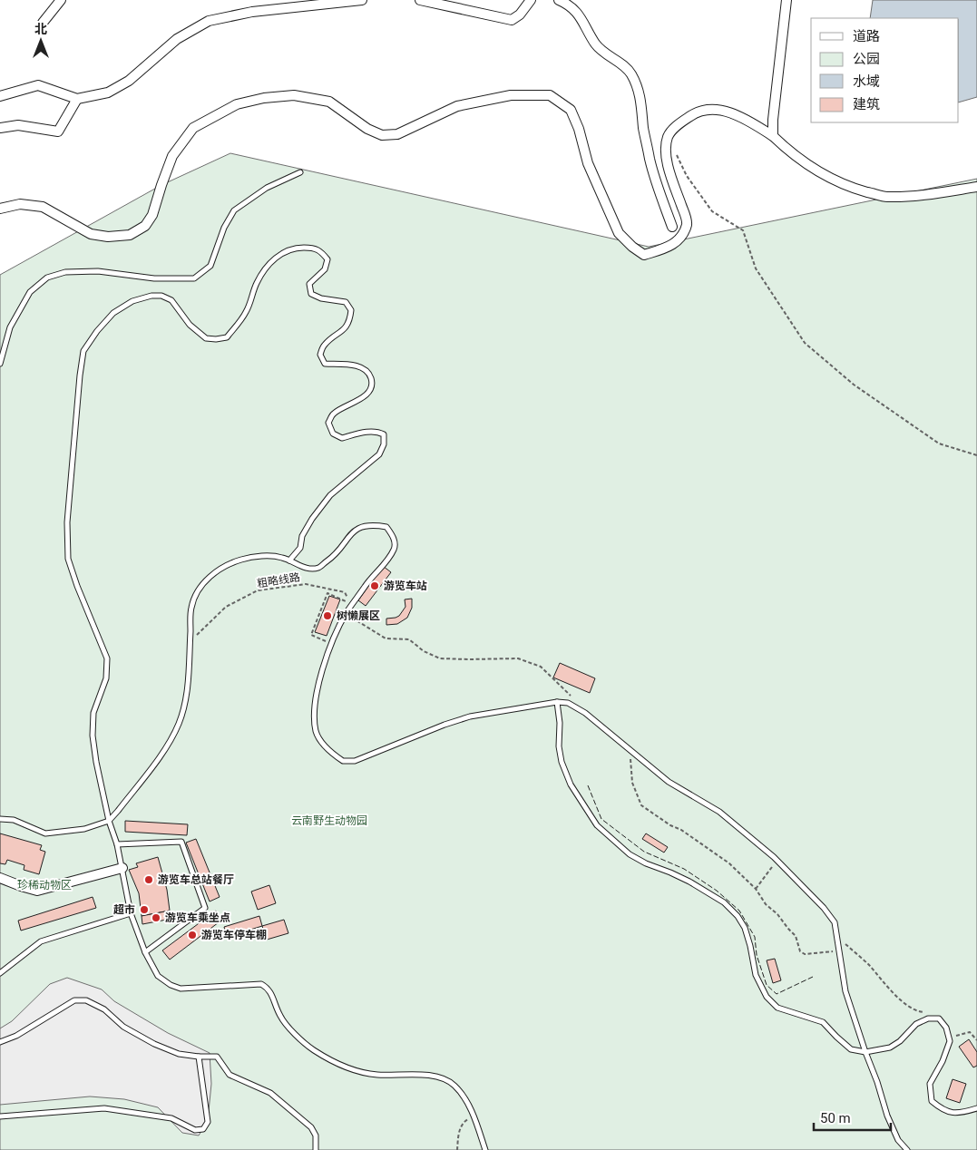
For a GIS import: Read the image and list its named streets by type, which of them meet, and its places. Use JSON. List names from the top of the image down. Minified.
{"streets":{"path":["粗略线路"]},"parks":["云南野生动物园","珍稀动物区"],"places":["游览车站","树懒展区","游览车总站餐厅","超市","游览车乘坐点","游览车停车棚"],"legend":["道路","公园","水域","建筑"],"scale_bar":"50 m","north":"top"}
